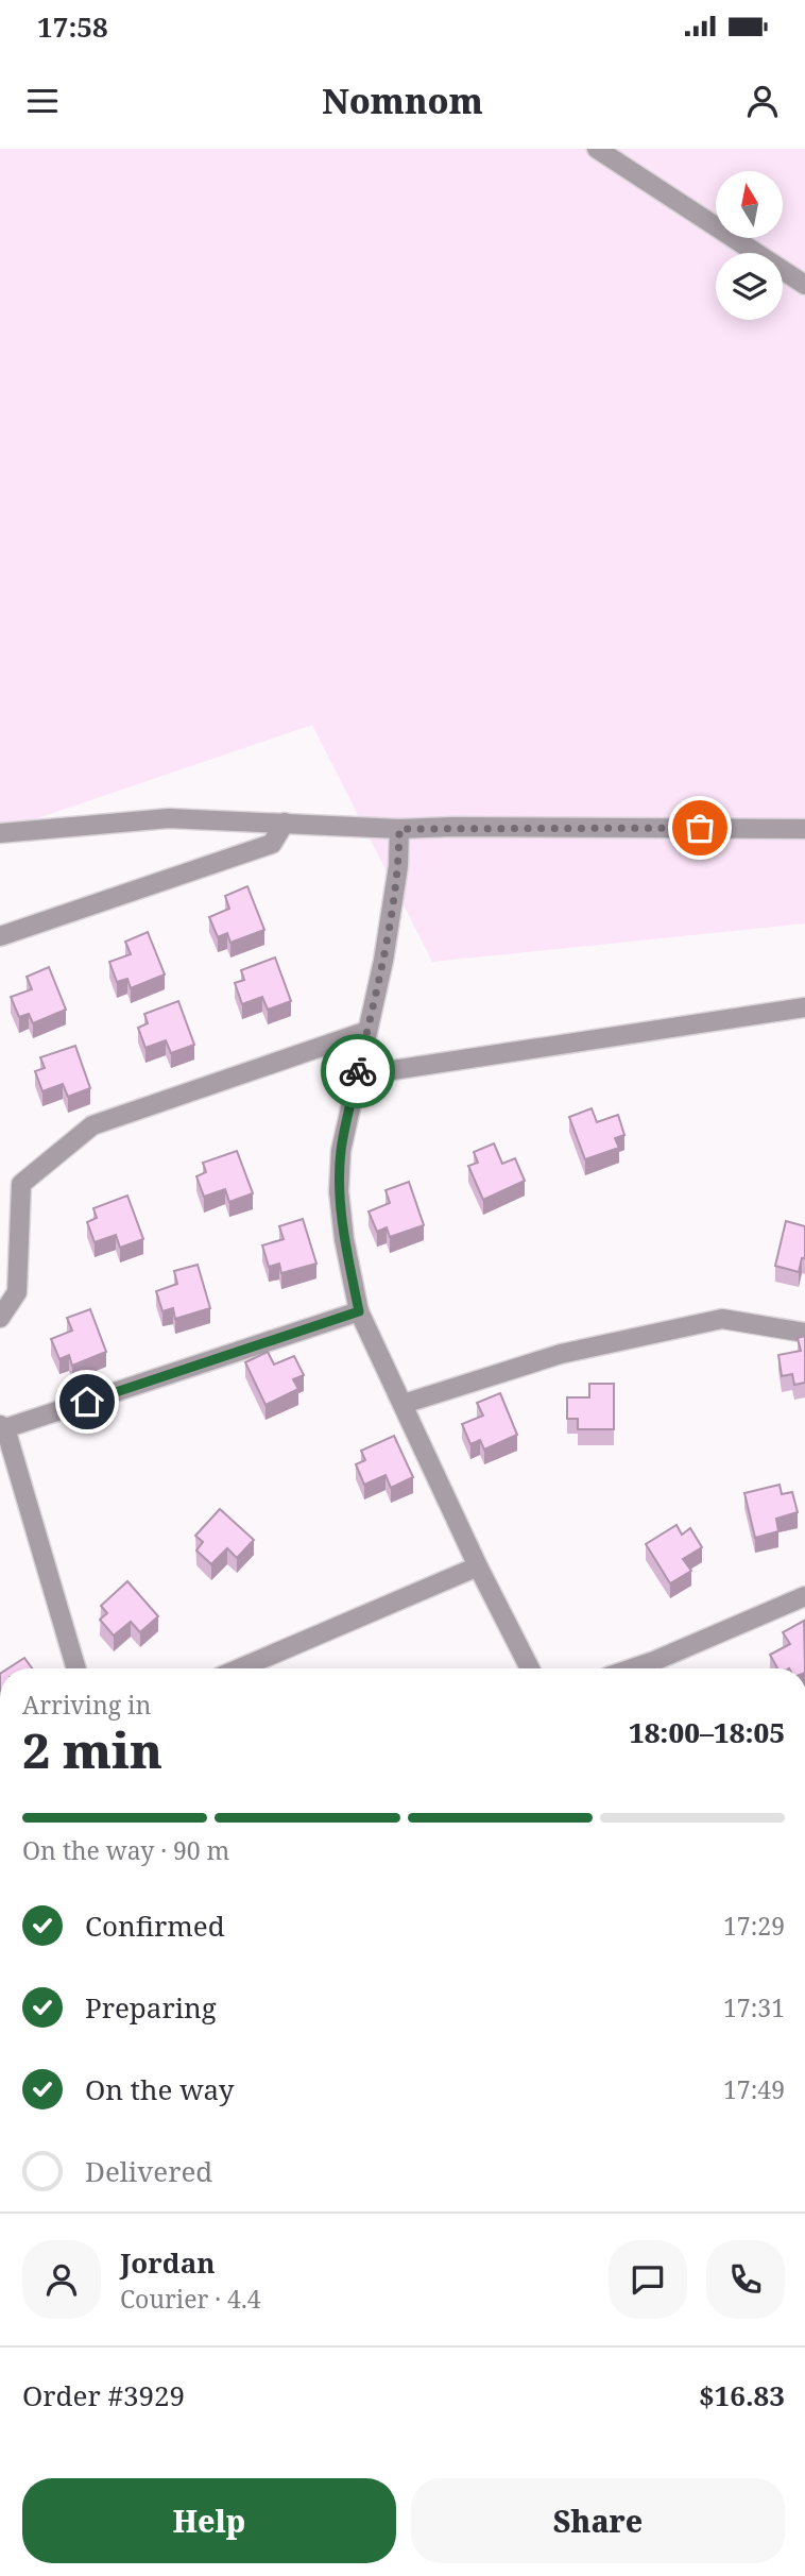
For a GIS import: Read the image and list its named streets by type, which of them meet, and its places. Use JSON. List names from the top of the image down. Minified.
{"north":"top","page":{"status":"17:58","header":"Nomnom","heading":["2 min","Arriving in","18:00–18:05"],"panel":["Jordan","Courier · 4.4","Order #3929","$16.83"],"bar":"On the way · 90 m","list":[["Confirmed","17:29"],["Preparing","17:31"],["On the way","17:49"],"Delivered"],"buttons":["Help","Share"]}}
